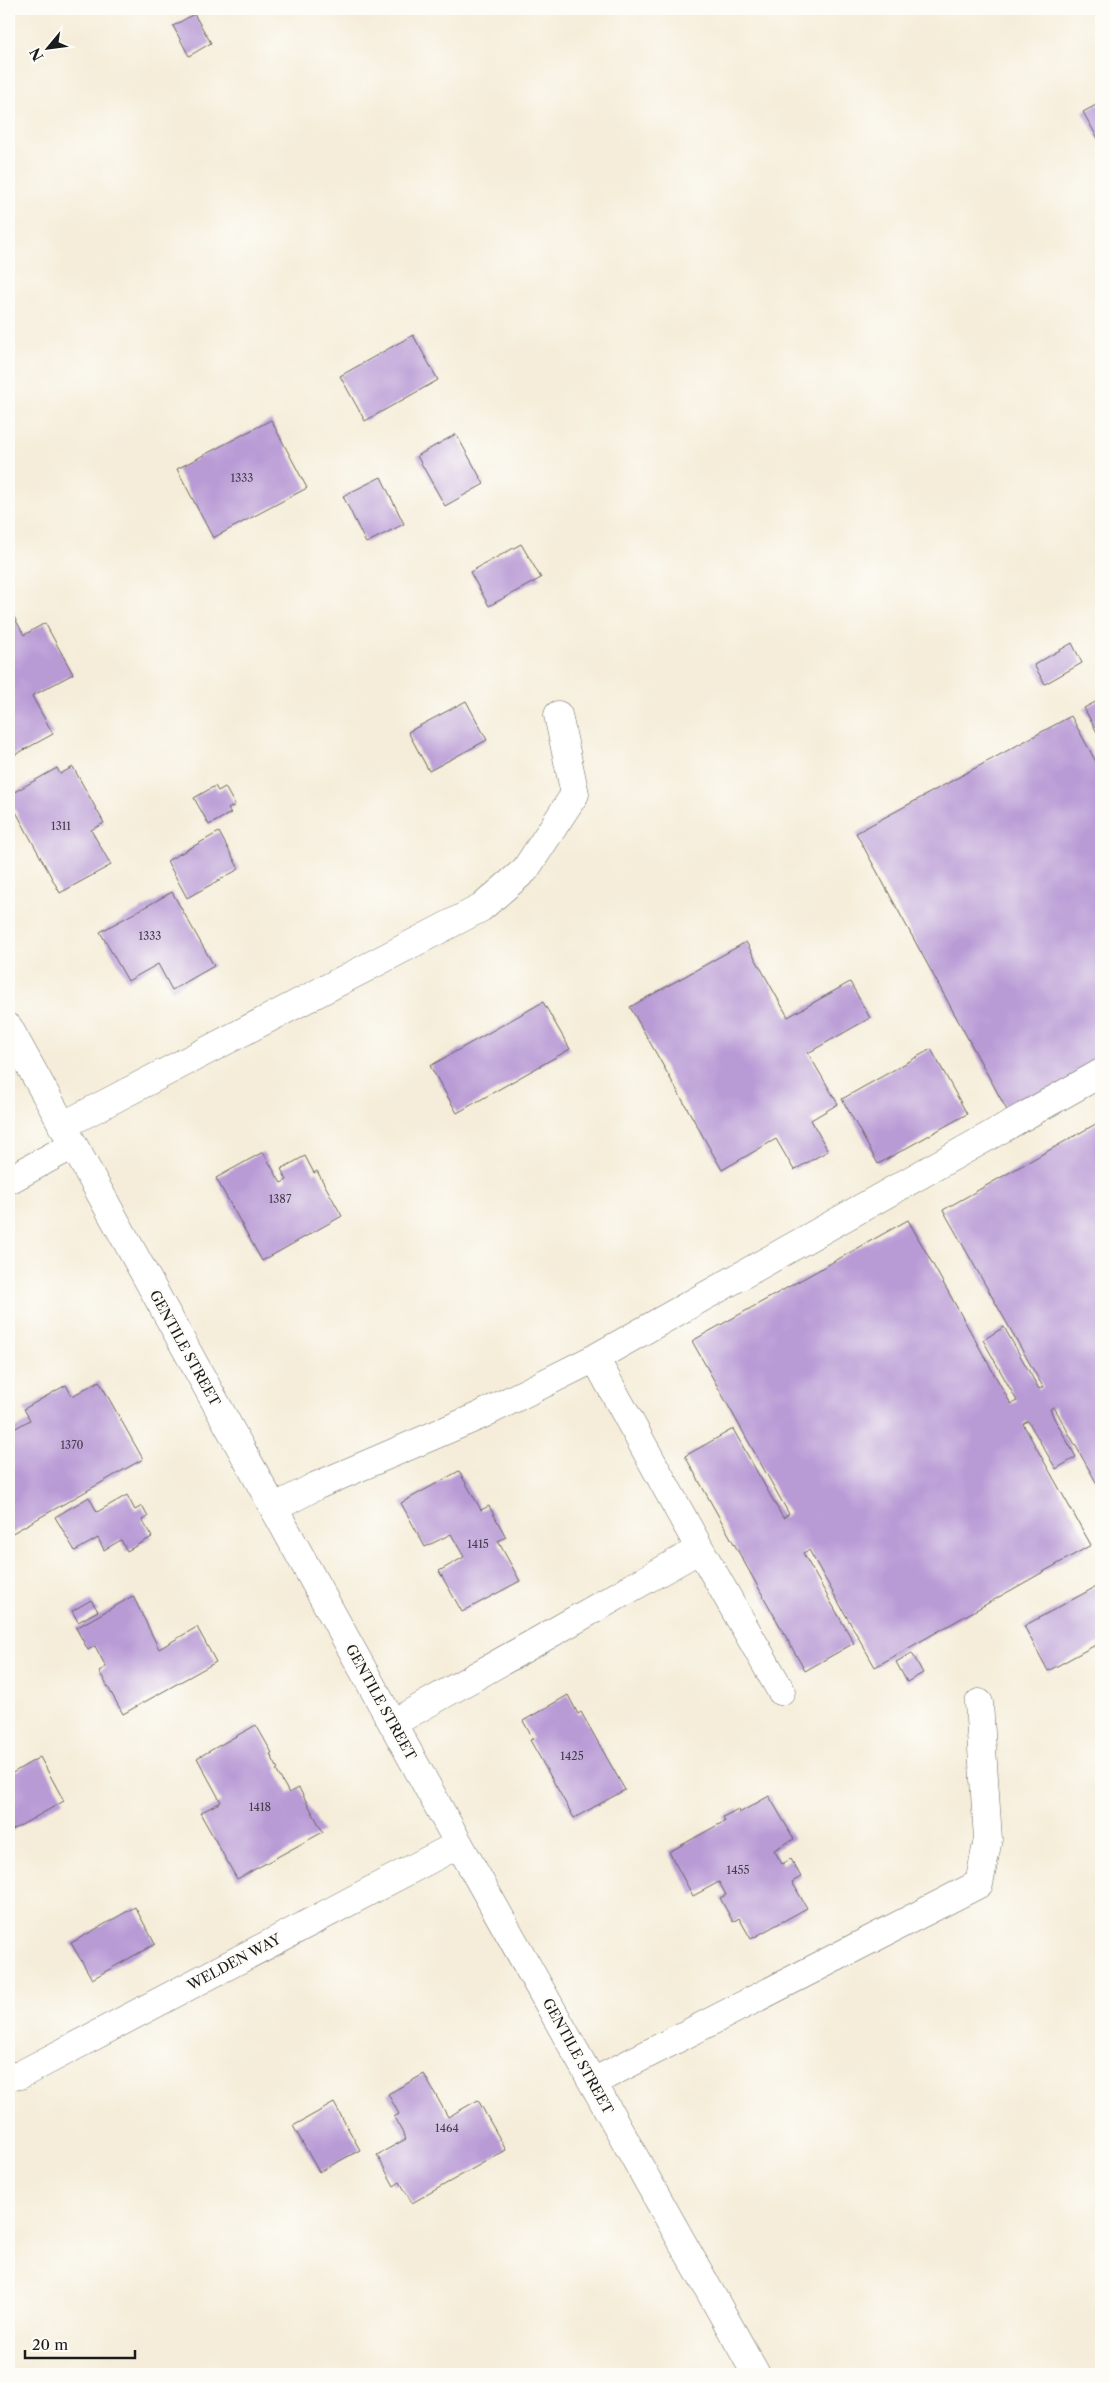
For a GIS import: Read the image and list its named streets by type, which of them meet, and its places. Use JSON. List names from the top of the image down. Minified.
{"streets":{"main road":["GENTILE STREET","WELDEN WAY"]},"crossings":[["GENTILE STREET","WELDEN WAY"]],"house_numbers":["1333","1311","1333","1387","1370","1415","1425","1418","1455","1464"],"scale_bar":"20 m","north":"bottom left"}
